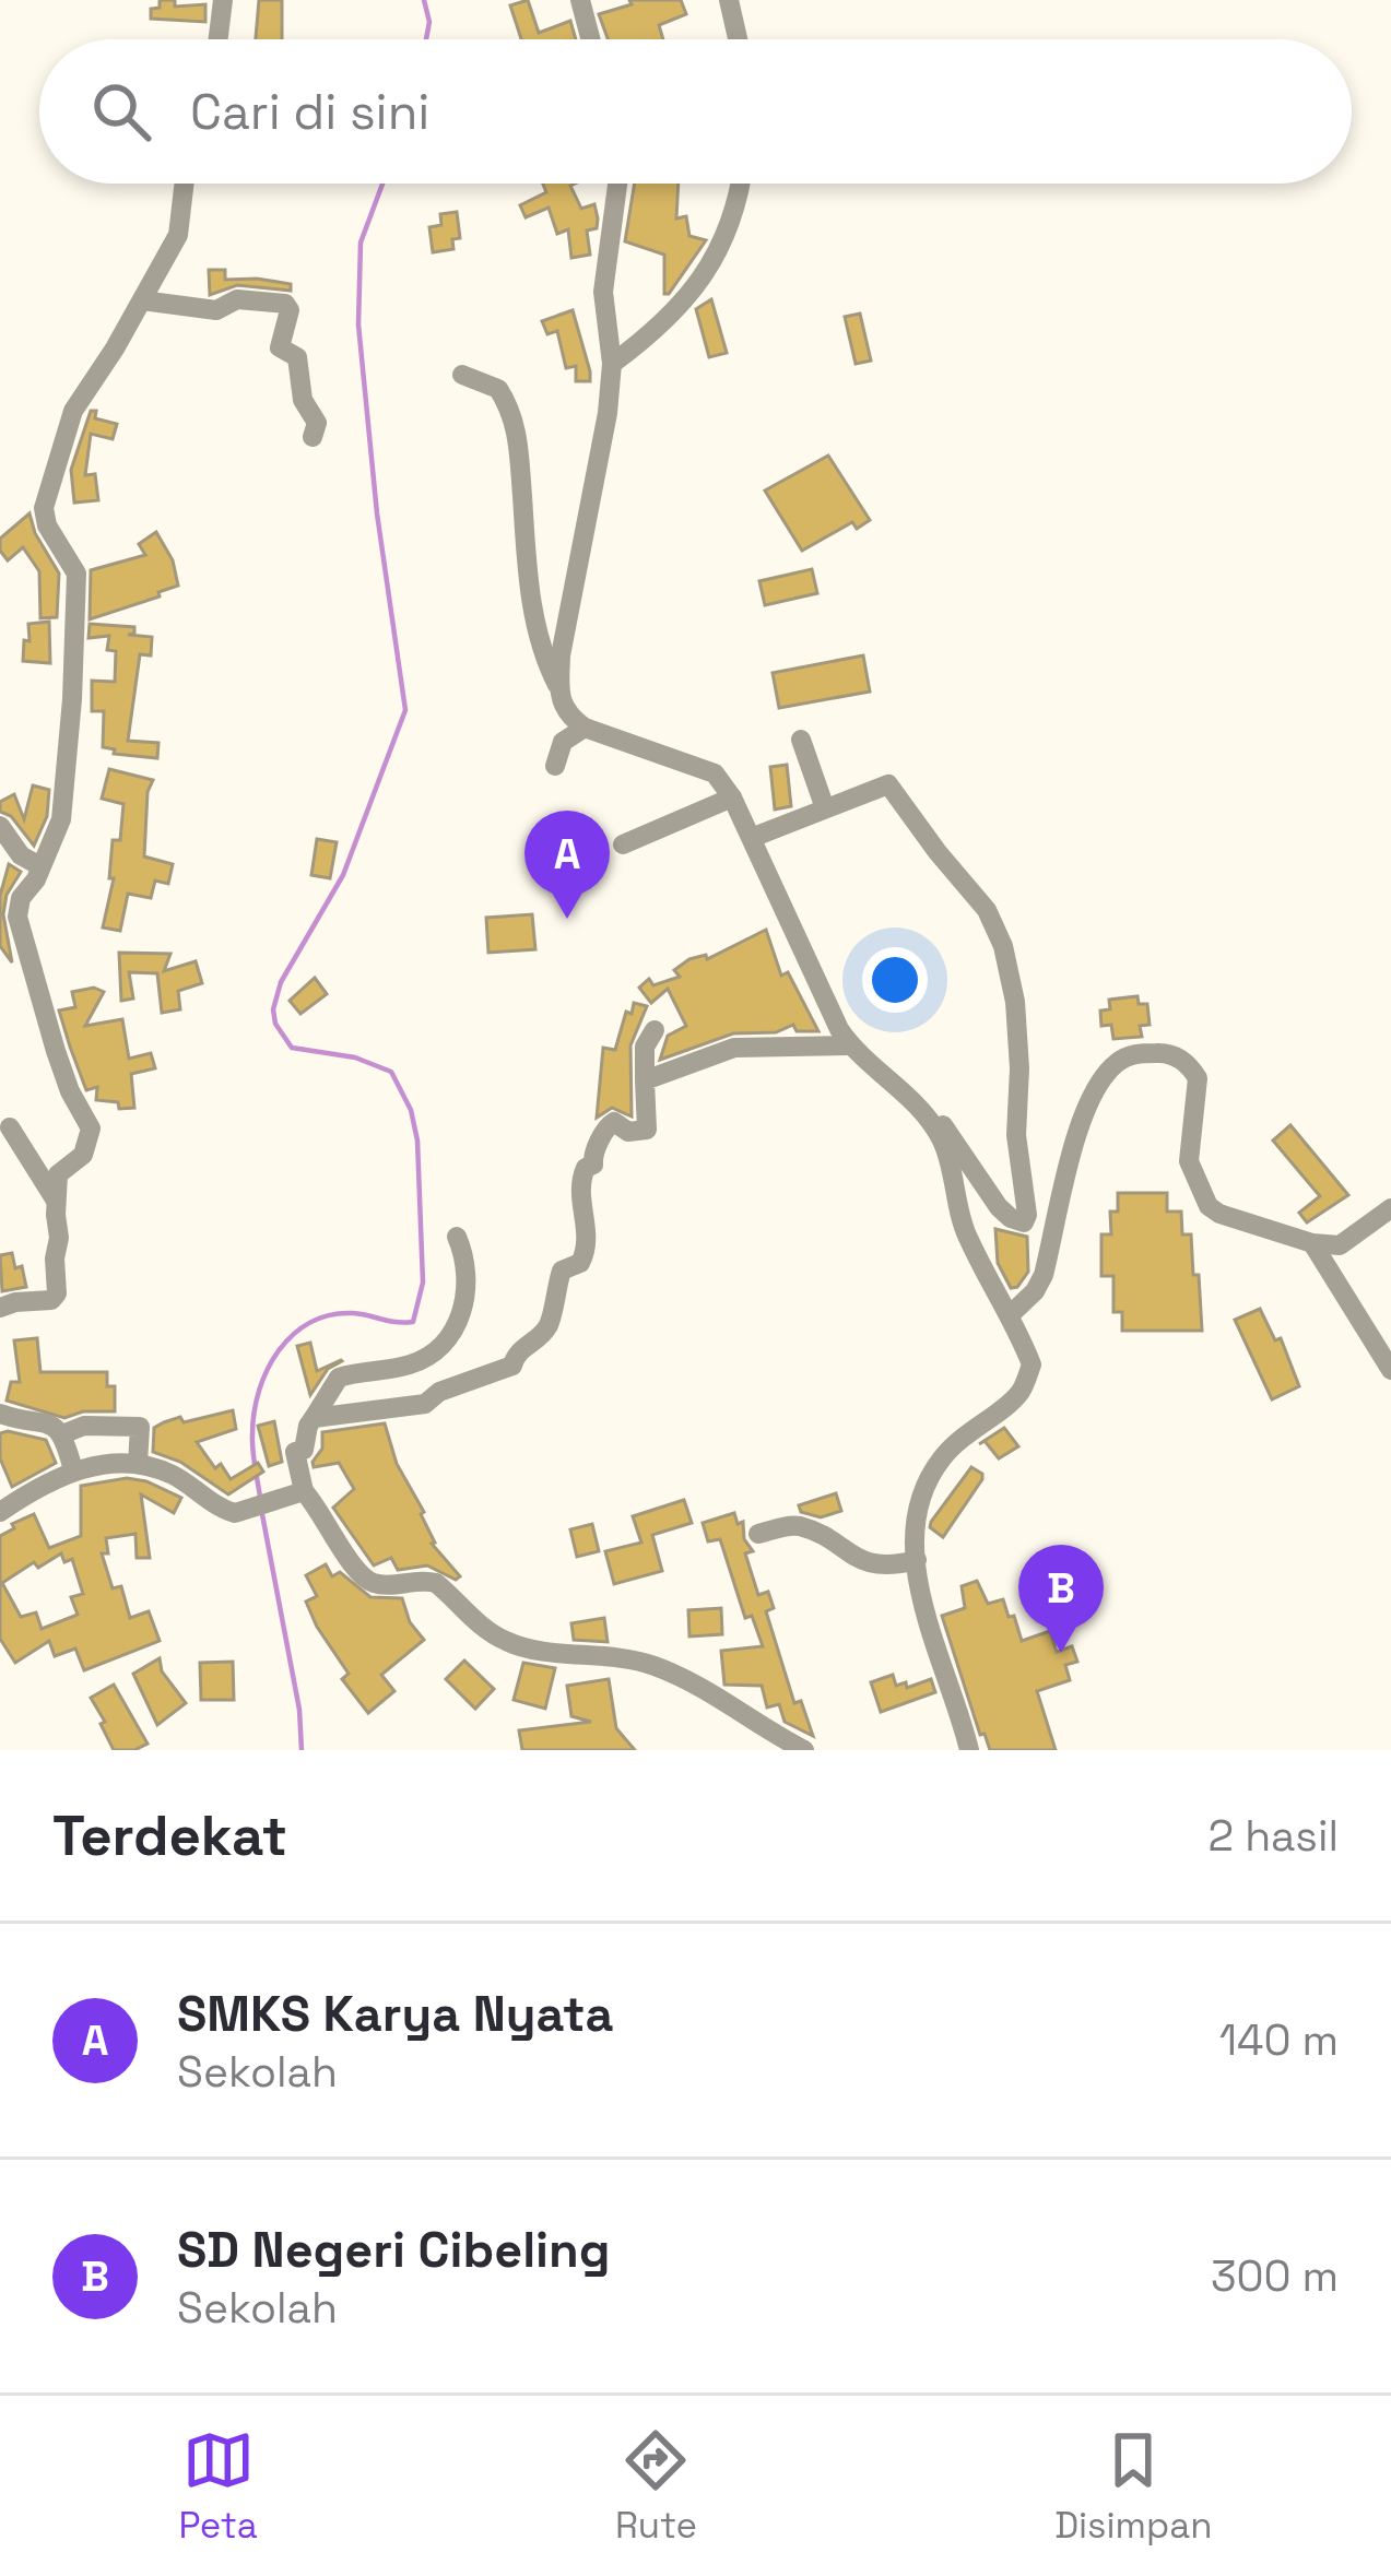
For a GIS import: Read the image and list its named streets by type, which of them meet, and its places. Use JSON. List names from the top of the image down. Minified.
{"page":{"search":"Cari di sini","pins":["A","B"],"heading":["Terdekat","2 hasil"],"list":[{"mark":"A","name":"SMKS Karya Nyata","note":"Sekolah","value":"140 m"},{"mark":"B","name":"SD Negeri Cibeling","note":"Sekolah","value":"300 m"}],"nav":["Peta","Rute","Disimpan"]}}
